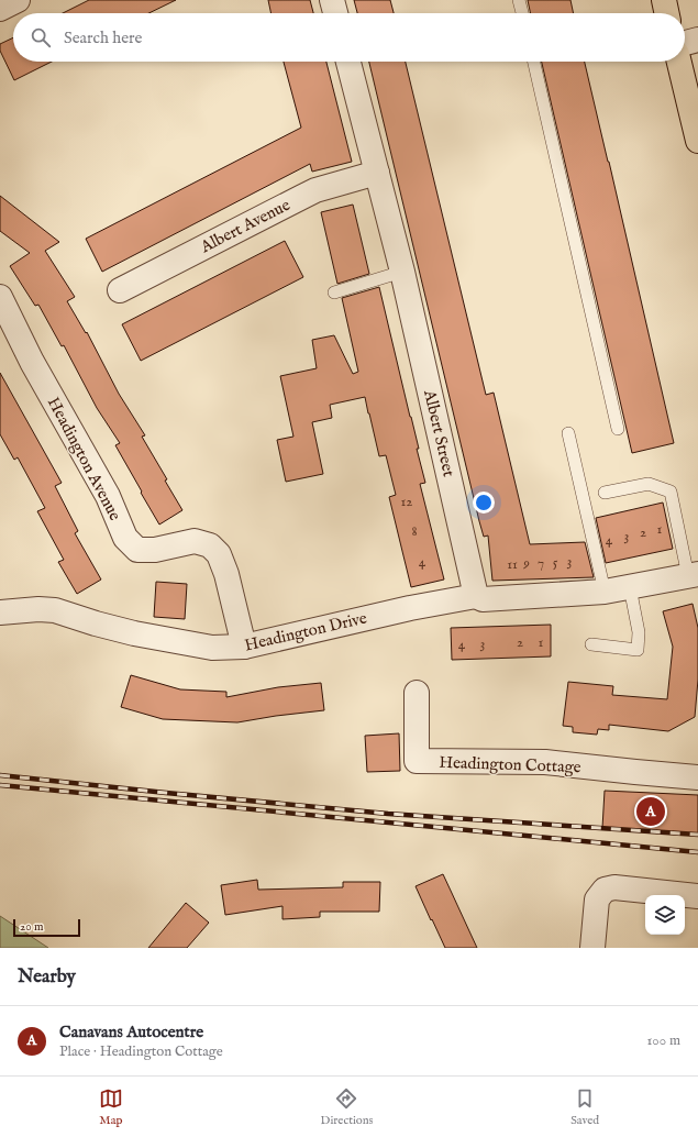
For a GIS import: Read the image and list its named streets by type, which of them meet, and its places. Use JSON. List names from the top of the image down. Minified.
{"streets":{"street":["Albert Avenue","Albert Street","Headington Avenue","Headington Drive","Headington Cottage"]},"crossings":[["Albert Avenue","Albert Street"],["Albert Street","Headington Drive"],["Headington Avenue","Headington Drive"]],"house_numbers":["12","1","8","2","3","4","3","4","5","9","7","11","2","1","3","4"],"scale_bar":"20 m","page":{"search":"Search here","pins":"A","scale":"20 m","heading":"Nearby","list":[{"mark":"A","name":"Canavans Autocentre","note":"Place · Headington Cottage","value":"100 m"}],"nav":["Map","Directions","Saved"]}}
